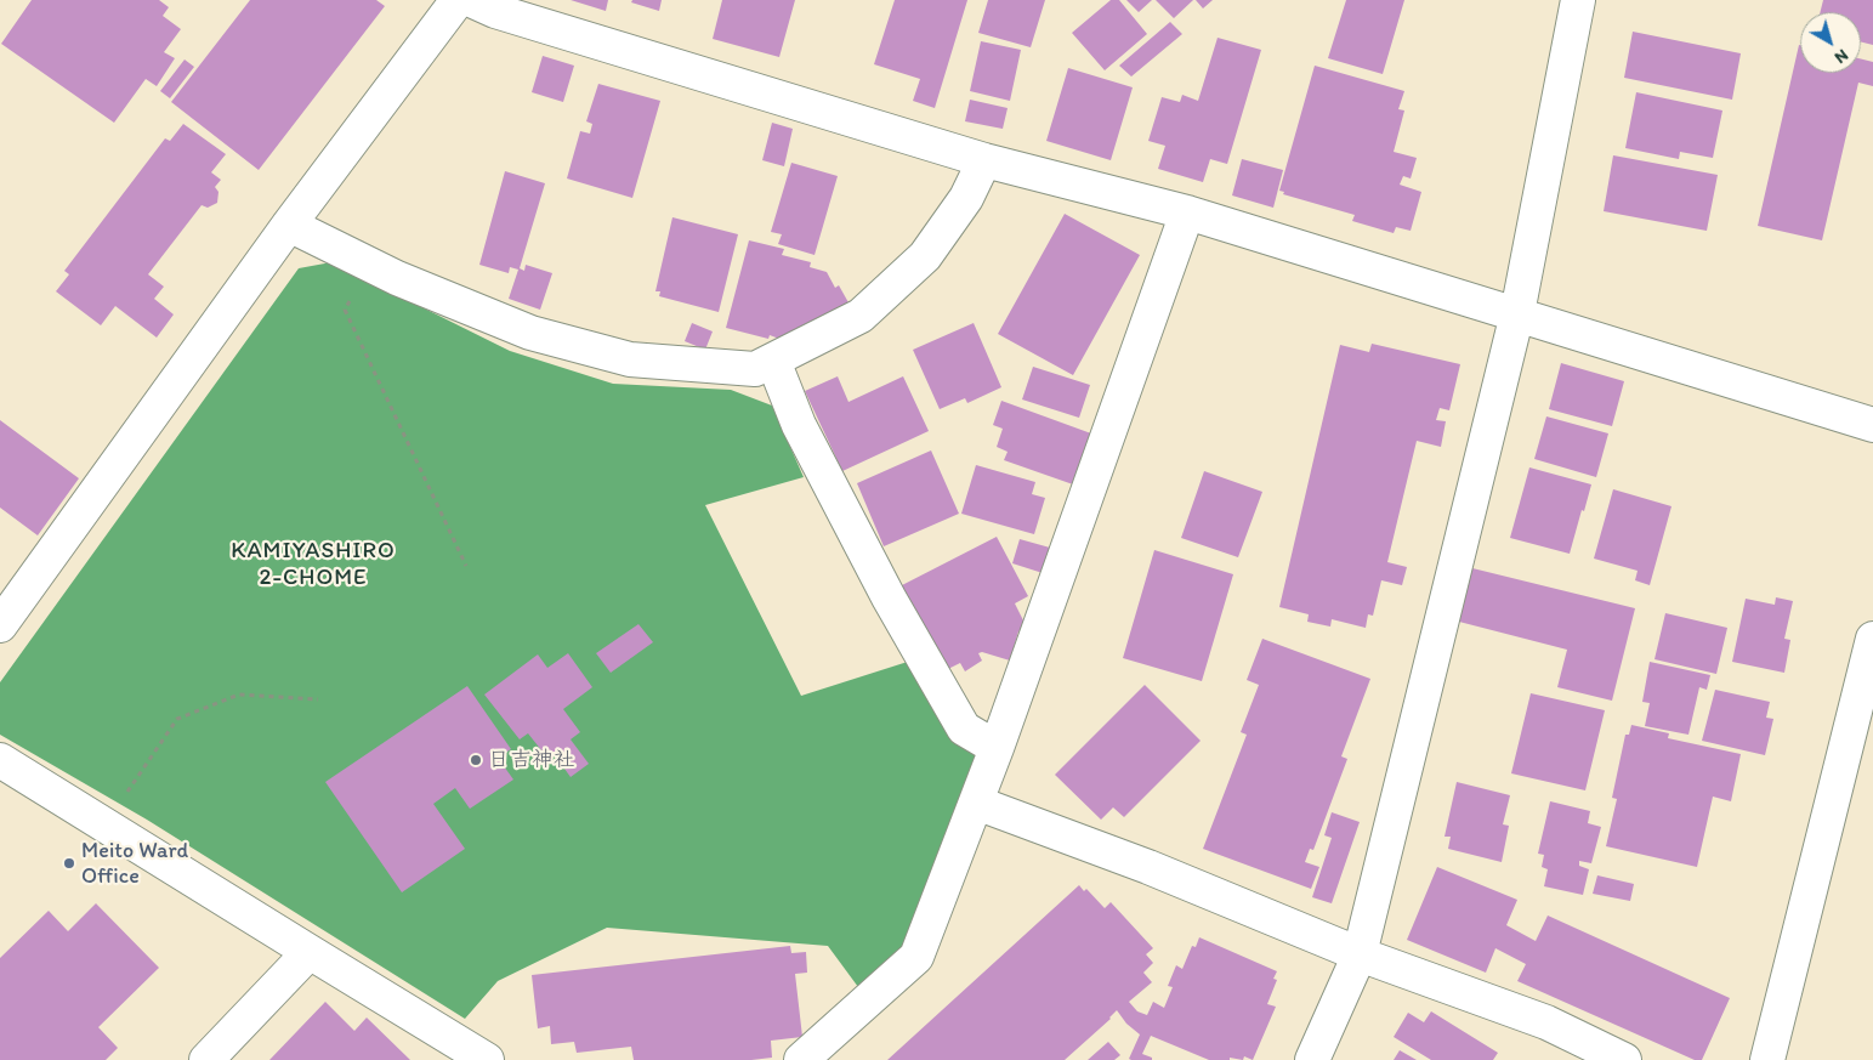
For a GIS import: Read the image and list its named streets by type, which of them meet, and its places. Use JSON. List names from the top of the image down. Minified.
{"districts":["KAMIYASHIRO 2-CHOME"],"places":["日吉神社","Meito Ward Office"],"north":"bottom right"}
